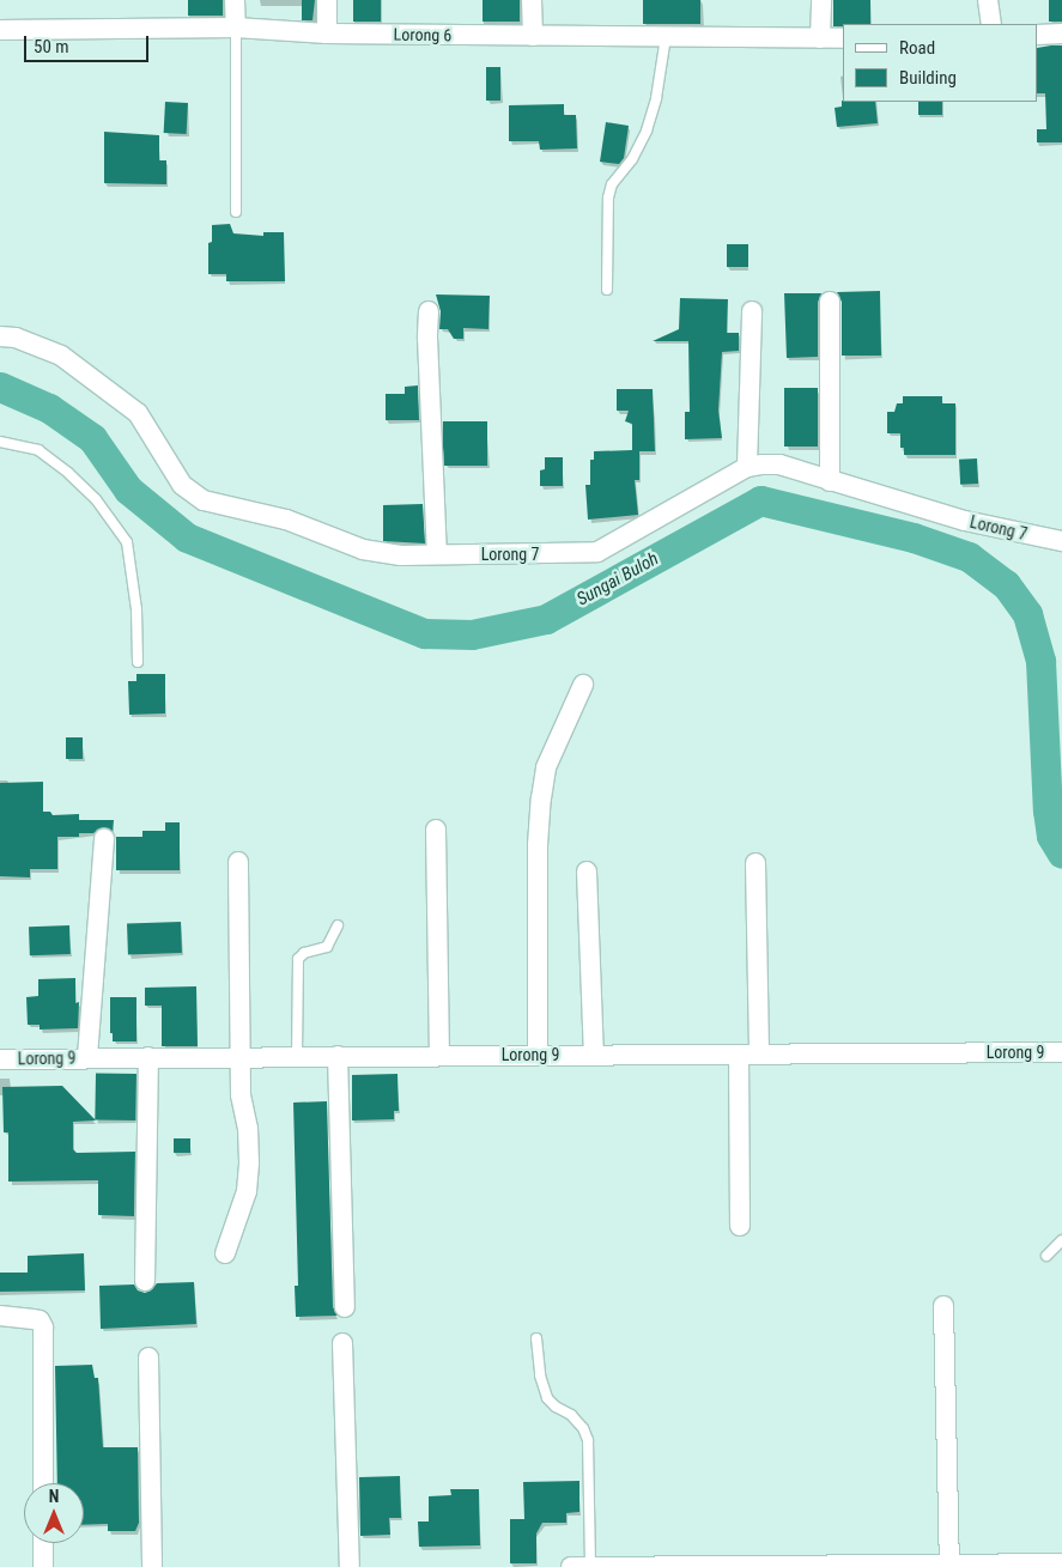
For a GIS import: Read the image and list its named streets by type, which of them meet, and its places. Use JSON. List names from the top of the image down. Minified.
{"streets":{"street":["Lorong 6","Lorong 7","Lorong 9"]},"water":["Sungai Buloh"],"legend":["Road","Building"],"scale_bar":"50 m","north":"top"}
